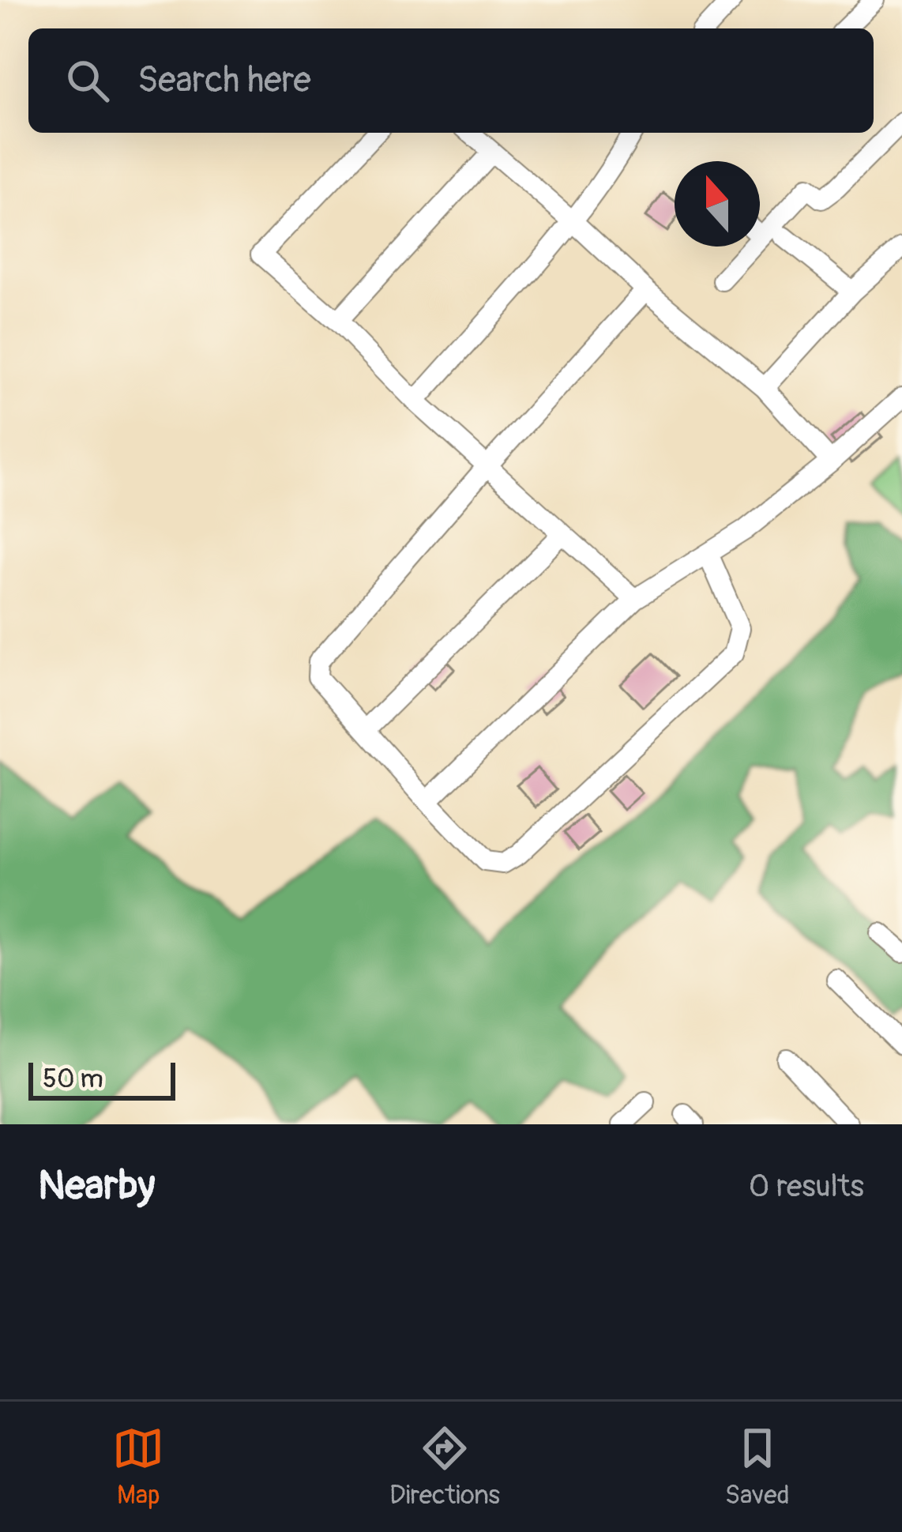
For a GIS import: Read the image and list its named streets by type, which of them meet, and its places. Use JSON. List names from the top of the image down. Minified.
{"scale_bar":"50 m","north":"top","page":{"search":"Search here","scale":"50 m","heading":["Nearby","0 results"],"nav":["Map","Directions","Saved"]}}
